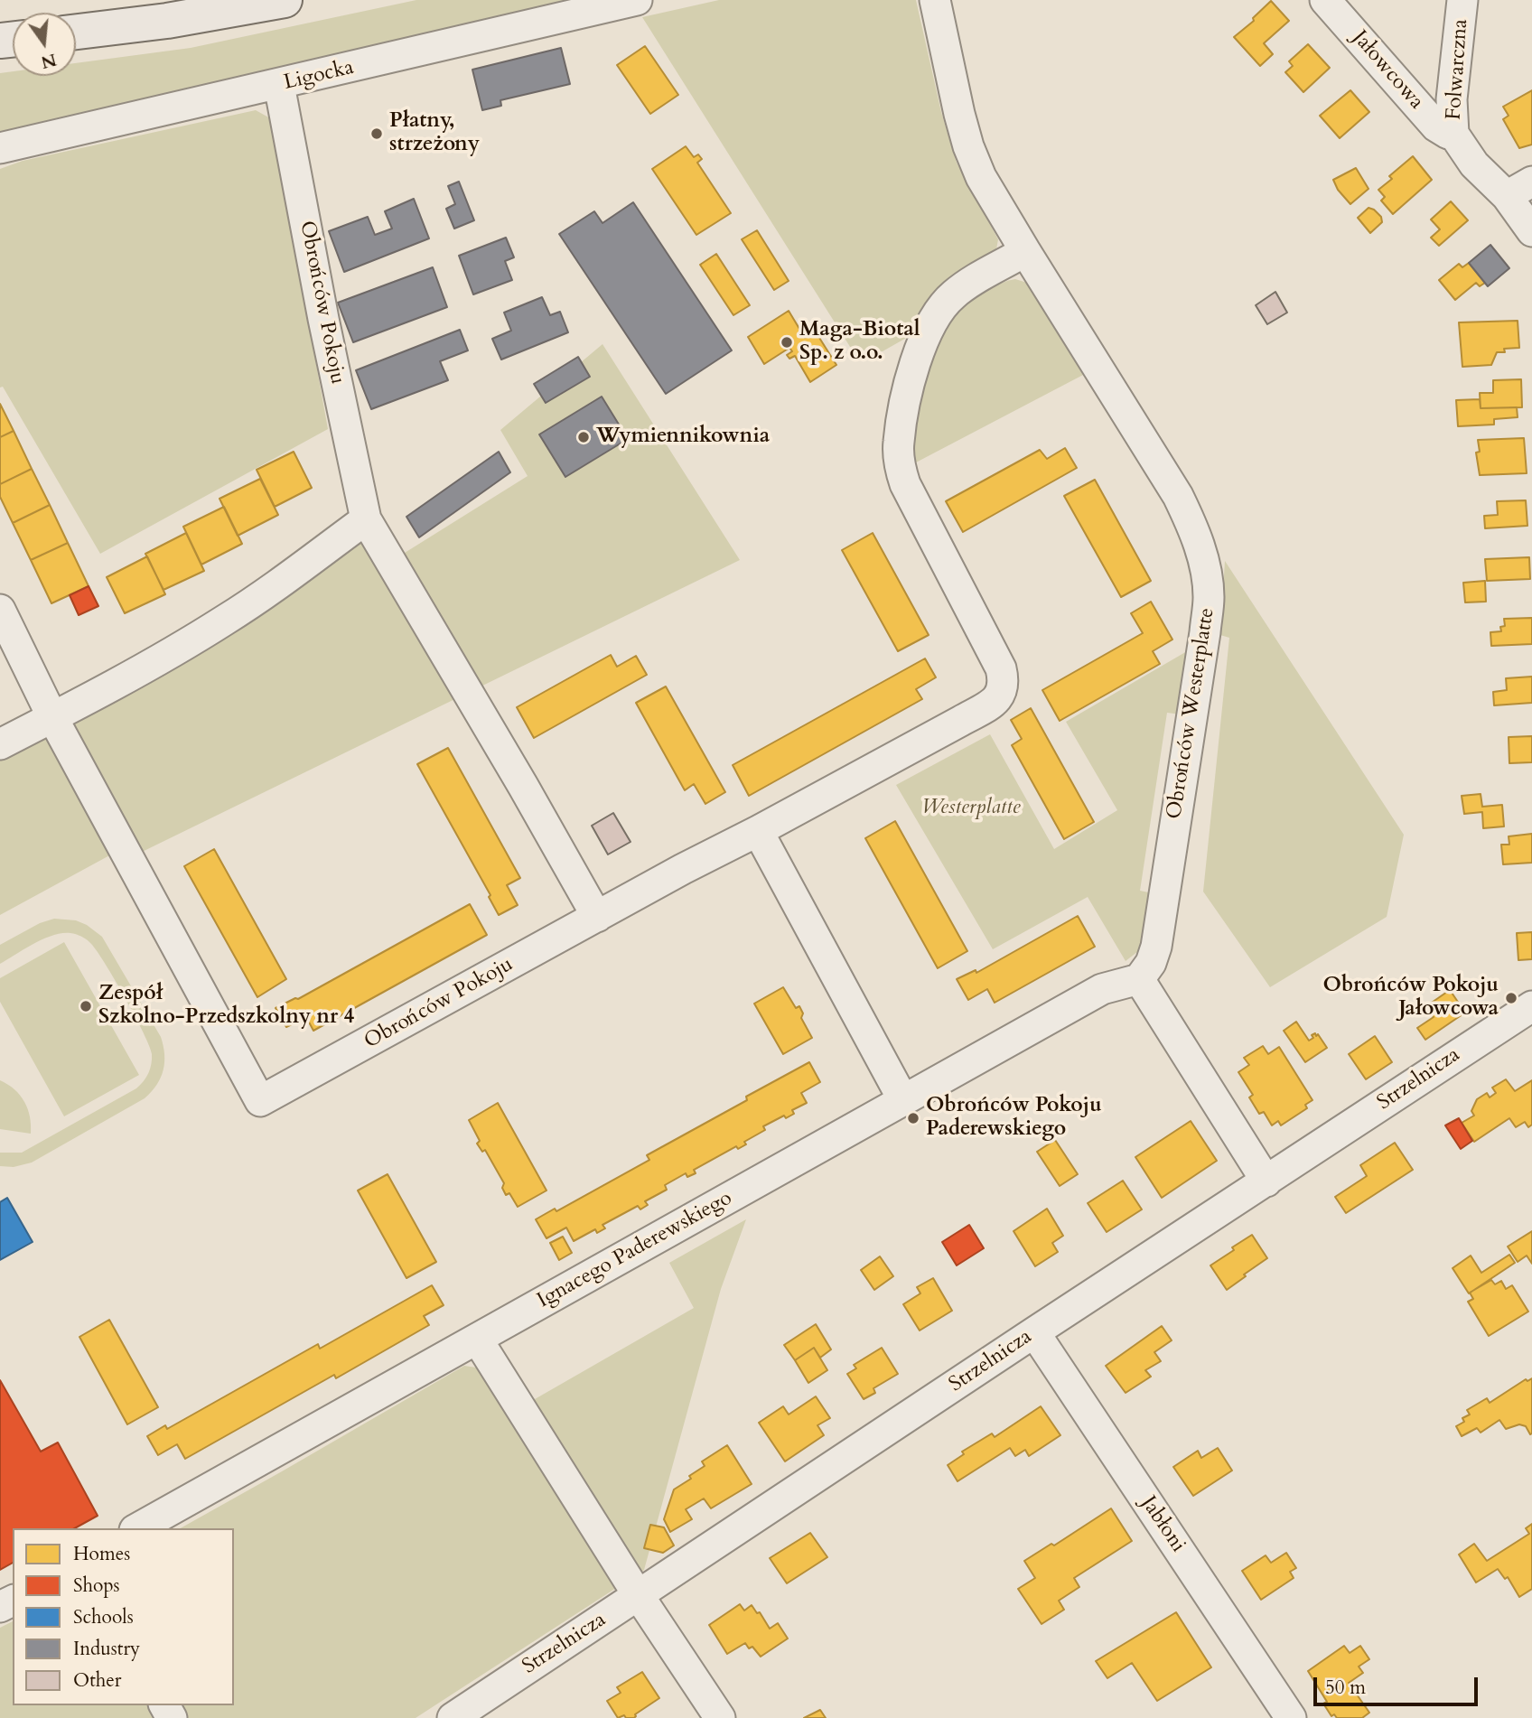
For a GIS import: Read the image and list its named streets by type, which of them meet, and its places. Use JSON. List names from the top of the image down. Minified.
{"streets":{"street":["Folwarczna","Jałowcowa","Ligocka","Obrońców Pokoju","Obrońców Westerplatte","Strzelnicza","Ignacego Paderewskiego","Jabłoni"]},"crossings":[["Folwarczna","Jałowcowa"],["Ligocka","Obrońców Pokoju"],["Obrońców Westerplatte","Ignacego Paderewskiego"],["Strzelnicza","Jabłoni"]],"parks":["Westerplatte"],"places":["Płatny, strzeżony","Maga-Biotal Sp. z o.o.","Wymiennikownia","Obrońców Pokoju Jałowcowa","Zespół Szkolno-Przedszkolny nr 4","Obrońców Pokoju Paderewskiego"],"legend":["Homes","Shops","Schools","Industry","Other"],"scale_bar":"50 m","north":"bottom"}
